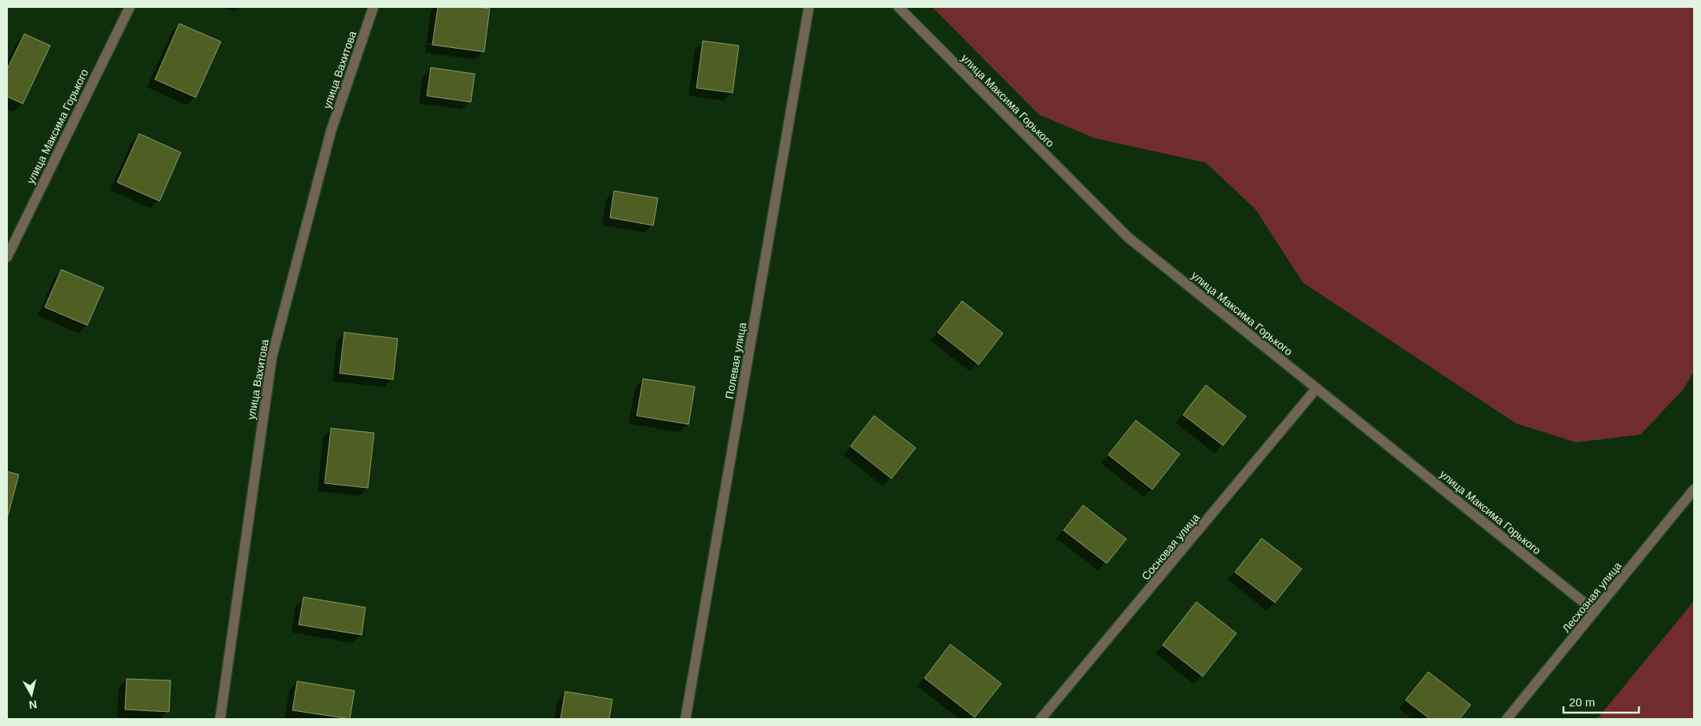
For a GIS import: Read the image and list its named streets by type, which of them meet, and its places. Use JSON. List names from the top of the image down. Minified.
{"streets":{"street":["улица Вахитова","улица Максима Горького","Полевая улица","Сосновая улица","Лесхозная улица"]},"crossings":[["улица Максима Горького","Сосновая улица"],["улица Максима Горького","Лесхозная улица"]],"scale_bar":"20 m","north":"bottom"}
